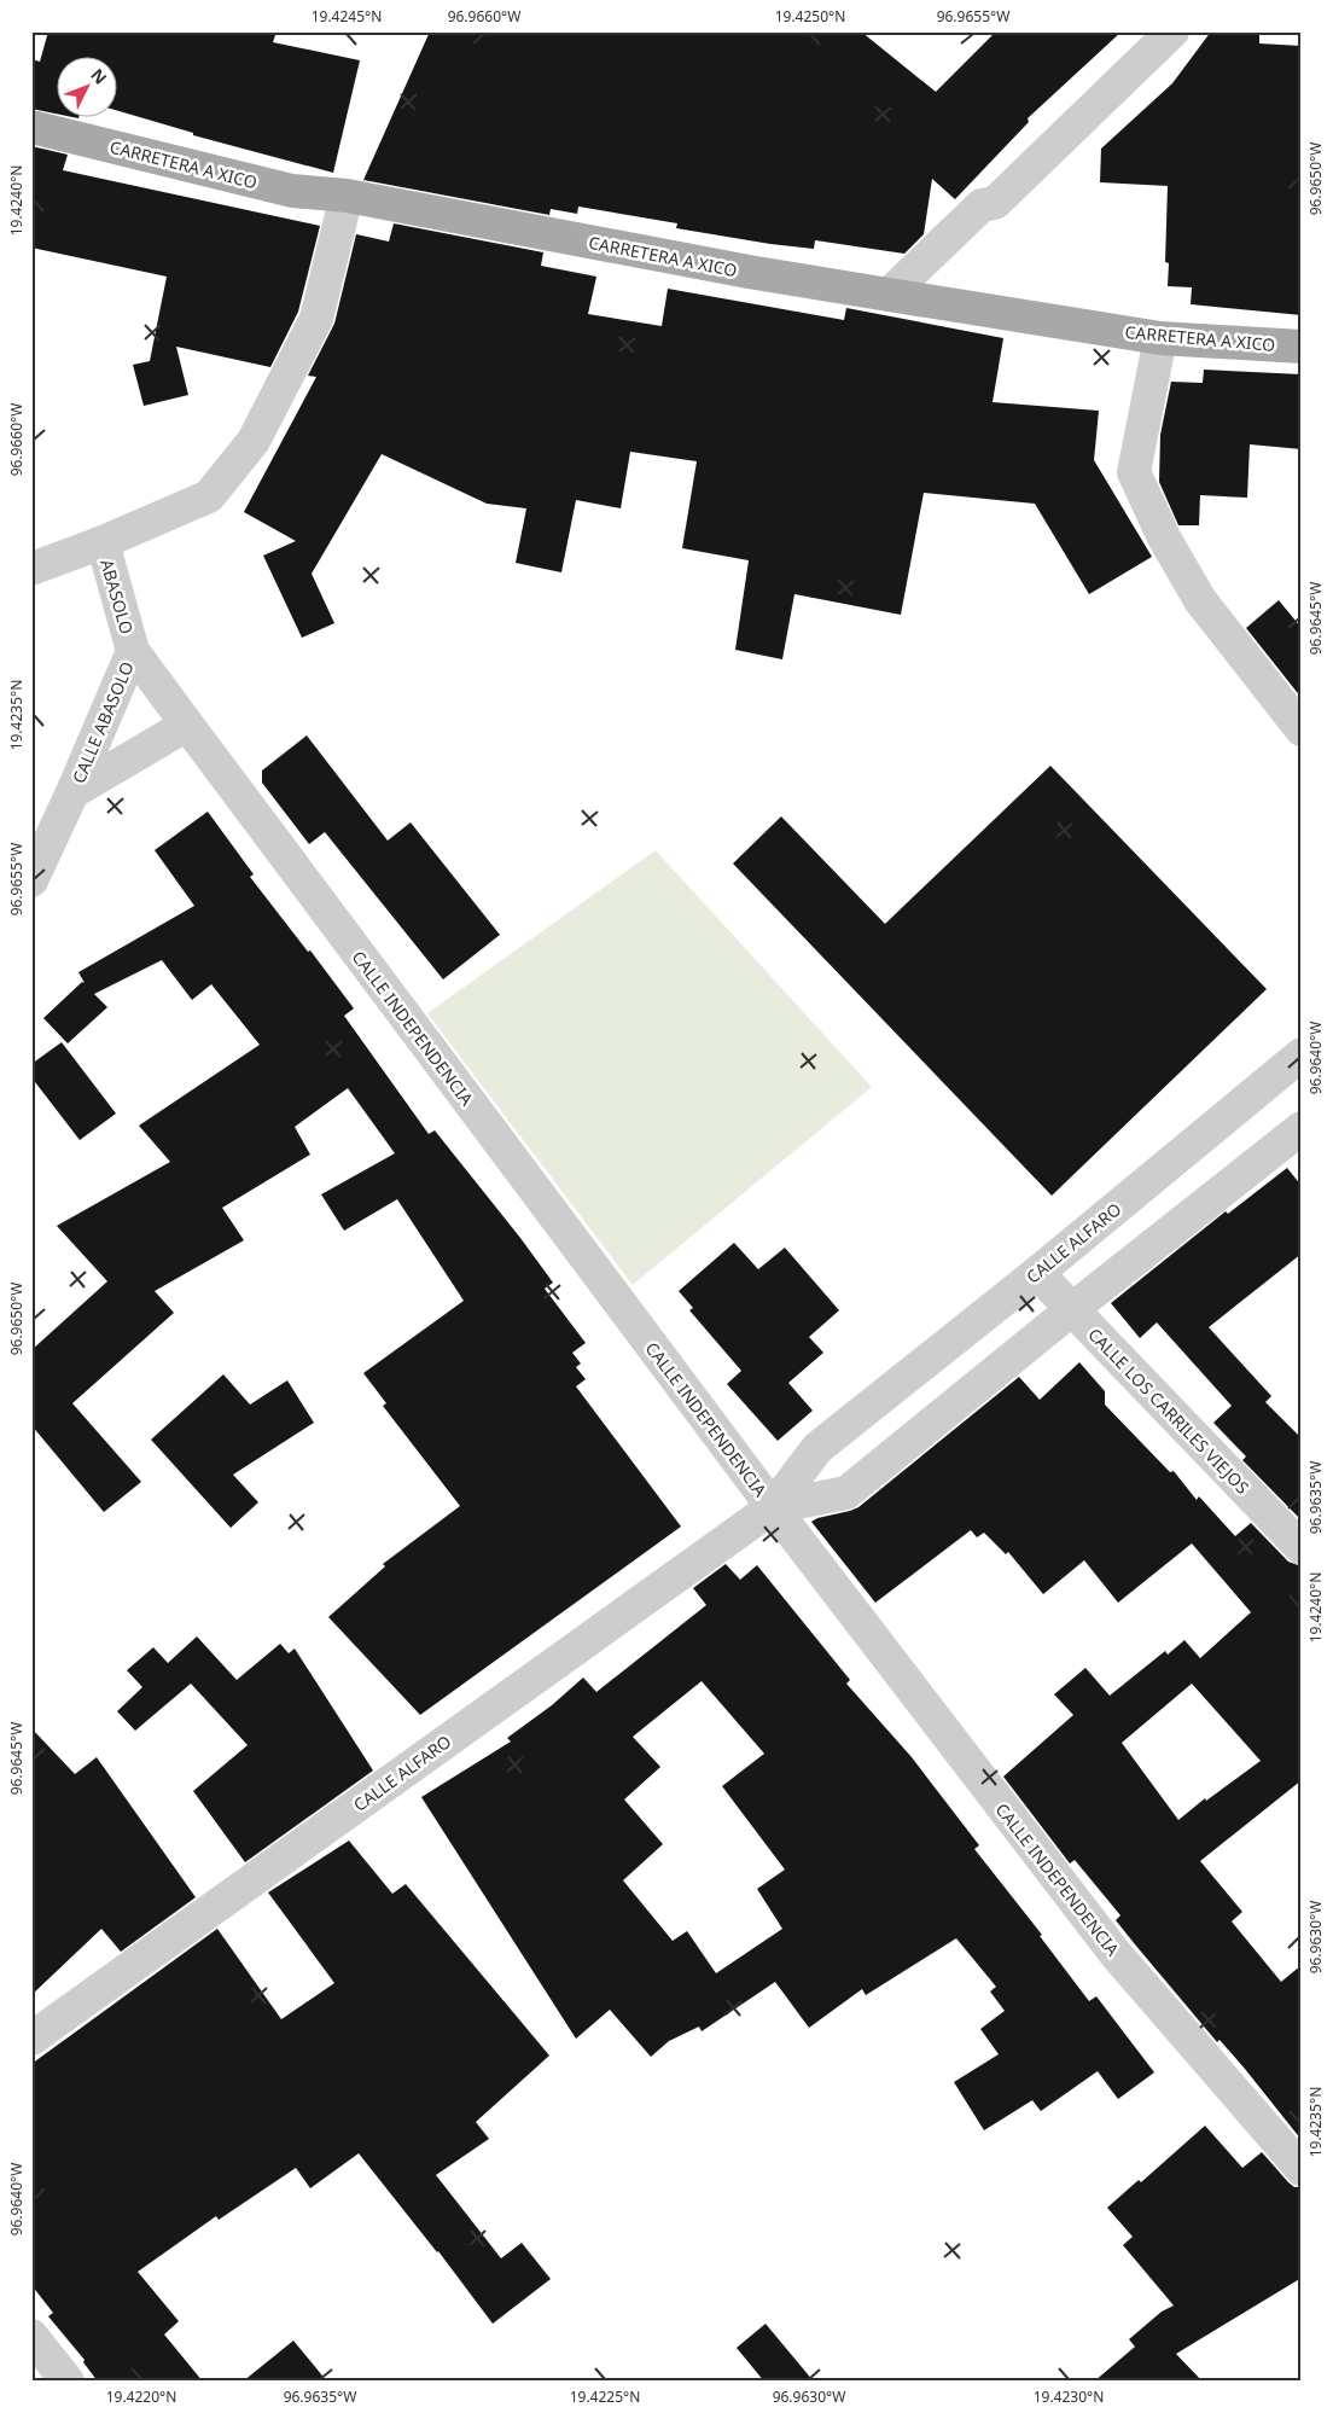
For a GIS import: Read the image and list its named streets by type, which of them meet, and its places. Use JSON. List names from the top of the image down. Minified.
{"streets":{"main road":["CARRETERA A XICO"],"street":["ABASOLO","CALLE ABASOLO","CALLE INDEPENDENCIA","CALLE ALFARO","CALLE LOS CARRILES VIEJOS"]},"crossings":[["ABASOLO","CALLE ABASOLO"],["ABASOLO","CALLE INDEPENDENCIA"],["CALLE ABASOLO","CALLE INDEPENDENCIA"],["CALLE INDEPENDENCIA","CALLE ALFARO"],["CALLE ALFARO","CALLE LOS CARRILES VIEJOS"]],"north":"top right","coordinates":["19.4245°N","96.9660°W","19.4250°N","96.9655°W","96.9650°W","19.4240°N","96.9645°W","19.4235°N","96.9640°W","96.9635°W","96.9630°W","19.4220°N","19.4225°N","19.4230°N"]}
